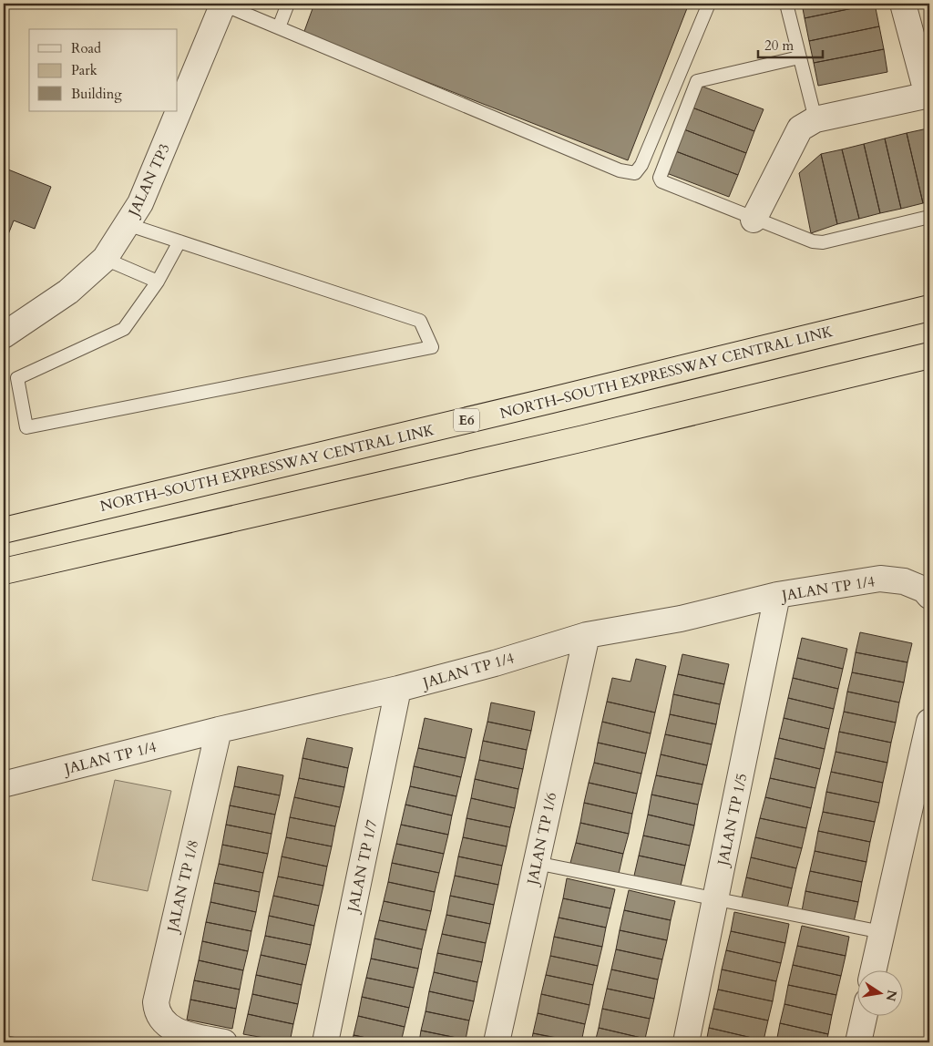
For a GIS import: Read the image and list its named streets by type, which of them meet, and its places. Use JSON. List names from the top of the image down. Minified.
{"streets":{"highway":["NORTH–SOUTH EXPRESSWAY CENTRAL LINK","E6"],"street":["JALAN TP3","JALAN TP 1/4","JALAN TP 1/5","JALAN TP 1/6","JALAN TP 1/7","JALAN TP 1/8"]},"crossings":[["JALAN TP 1/4","JALAN TP 1/5"],["JALAN TP 1/4","JALAN TP 1/6"],["JALAN TP 1/4","JALAN TP 1/7"],["JALAN TP 1/4","JALAN TP 1/8"]],"legend":["Road","Park","Building"],"scale_bar":"20 m","north":"right"}
